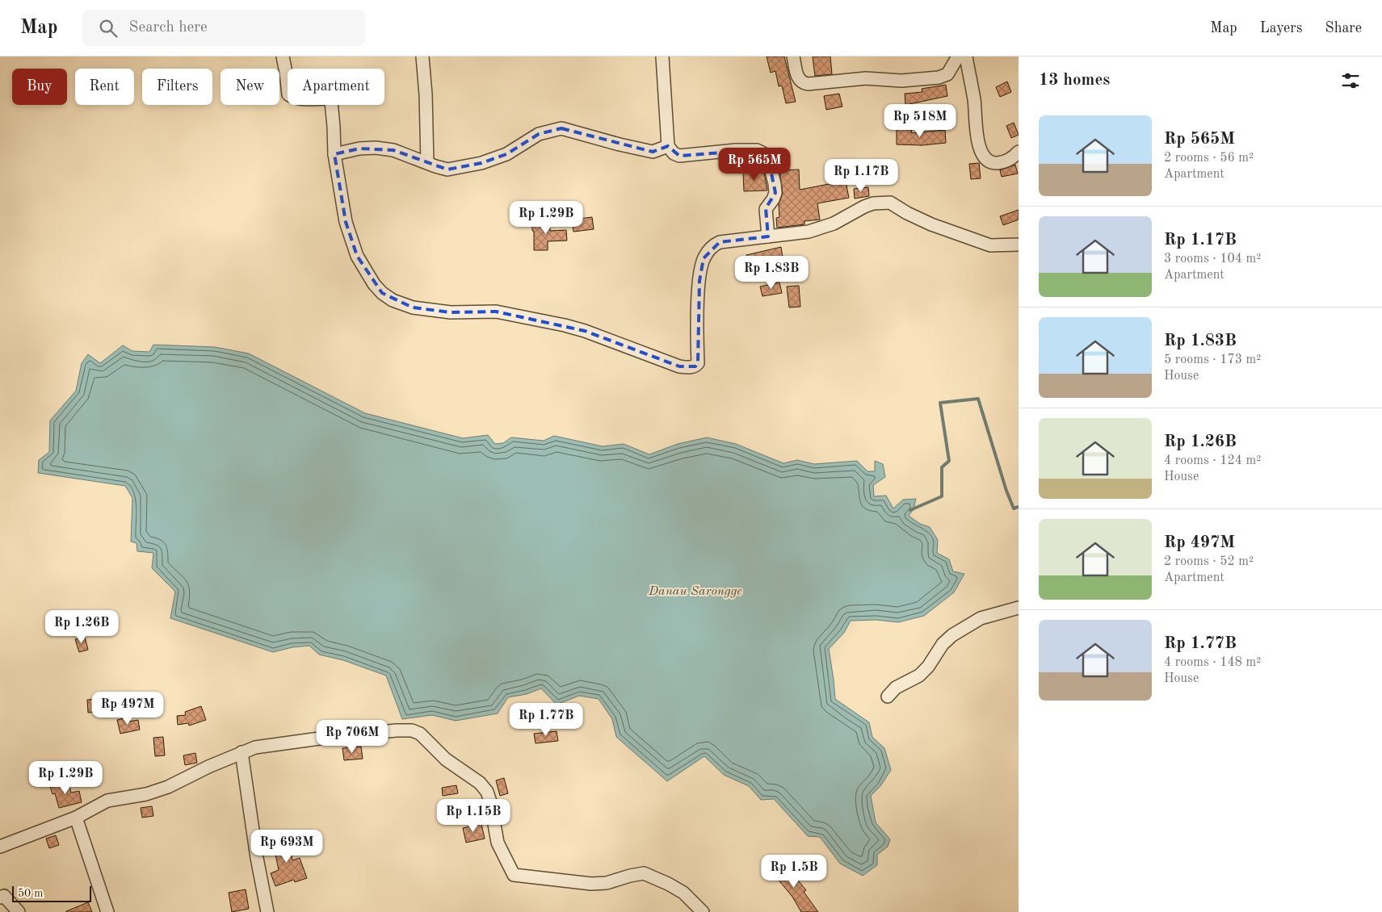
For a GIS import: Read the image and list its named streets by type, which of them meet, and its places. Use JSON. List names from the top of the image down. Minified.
{"water":["Danau Sarongge"],"scale_bar":"50 m","page":{"header":"Map","search":"Search here","nav":["Map","Layers","Share"],"heading":"13 homes","chip":["Buy","Rent","Filters","New","Apartment"],"price":["Rp 518M","Rp 565M","Rp 1.17B","Rp 1.29B","Rp 1.83B","Rp 1.26B","Rp 497M","Rp 1.77B","Rp 706M","Rp 1.29B","Rp 1.15B","Rp 693M","Rp 1.5B"],"list":[{"name":"Rp 565M","note":"2 rooms · 56 m² · Apartment"},{"name":"Rp 1.17B","note":"3 rooms · 104 m² · Apartment"},{"name":"Rp 1.83B","note":"5 rooms · 173 m² · House"},{"name":"Rp 1.26B","note":"4 rooms · 124 m² · House"},{"name":"Rp 497M","note":"2 rooms · 52 m² · Apartment"},{"name":"Rp 1.77B","note":"4 rooms · 148 m² · House"}],"scale":"50 m"}}
